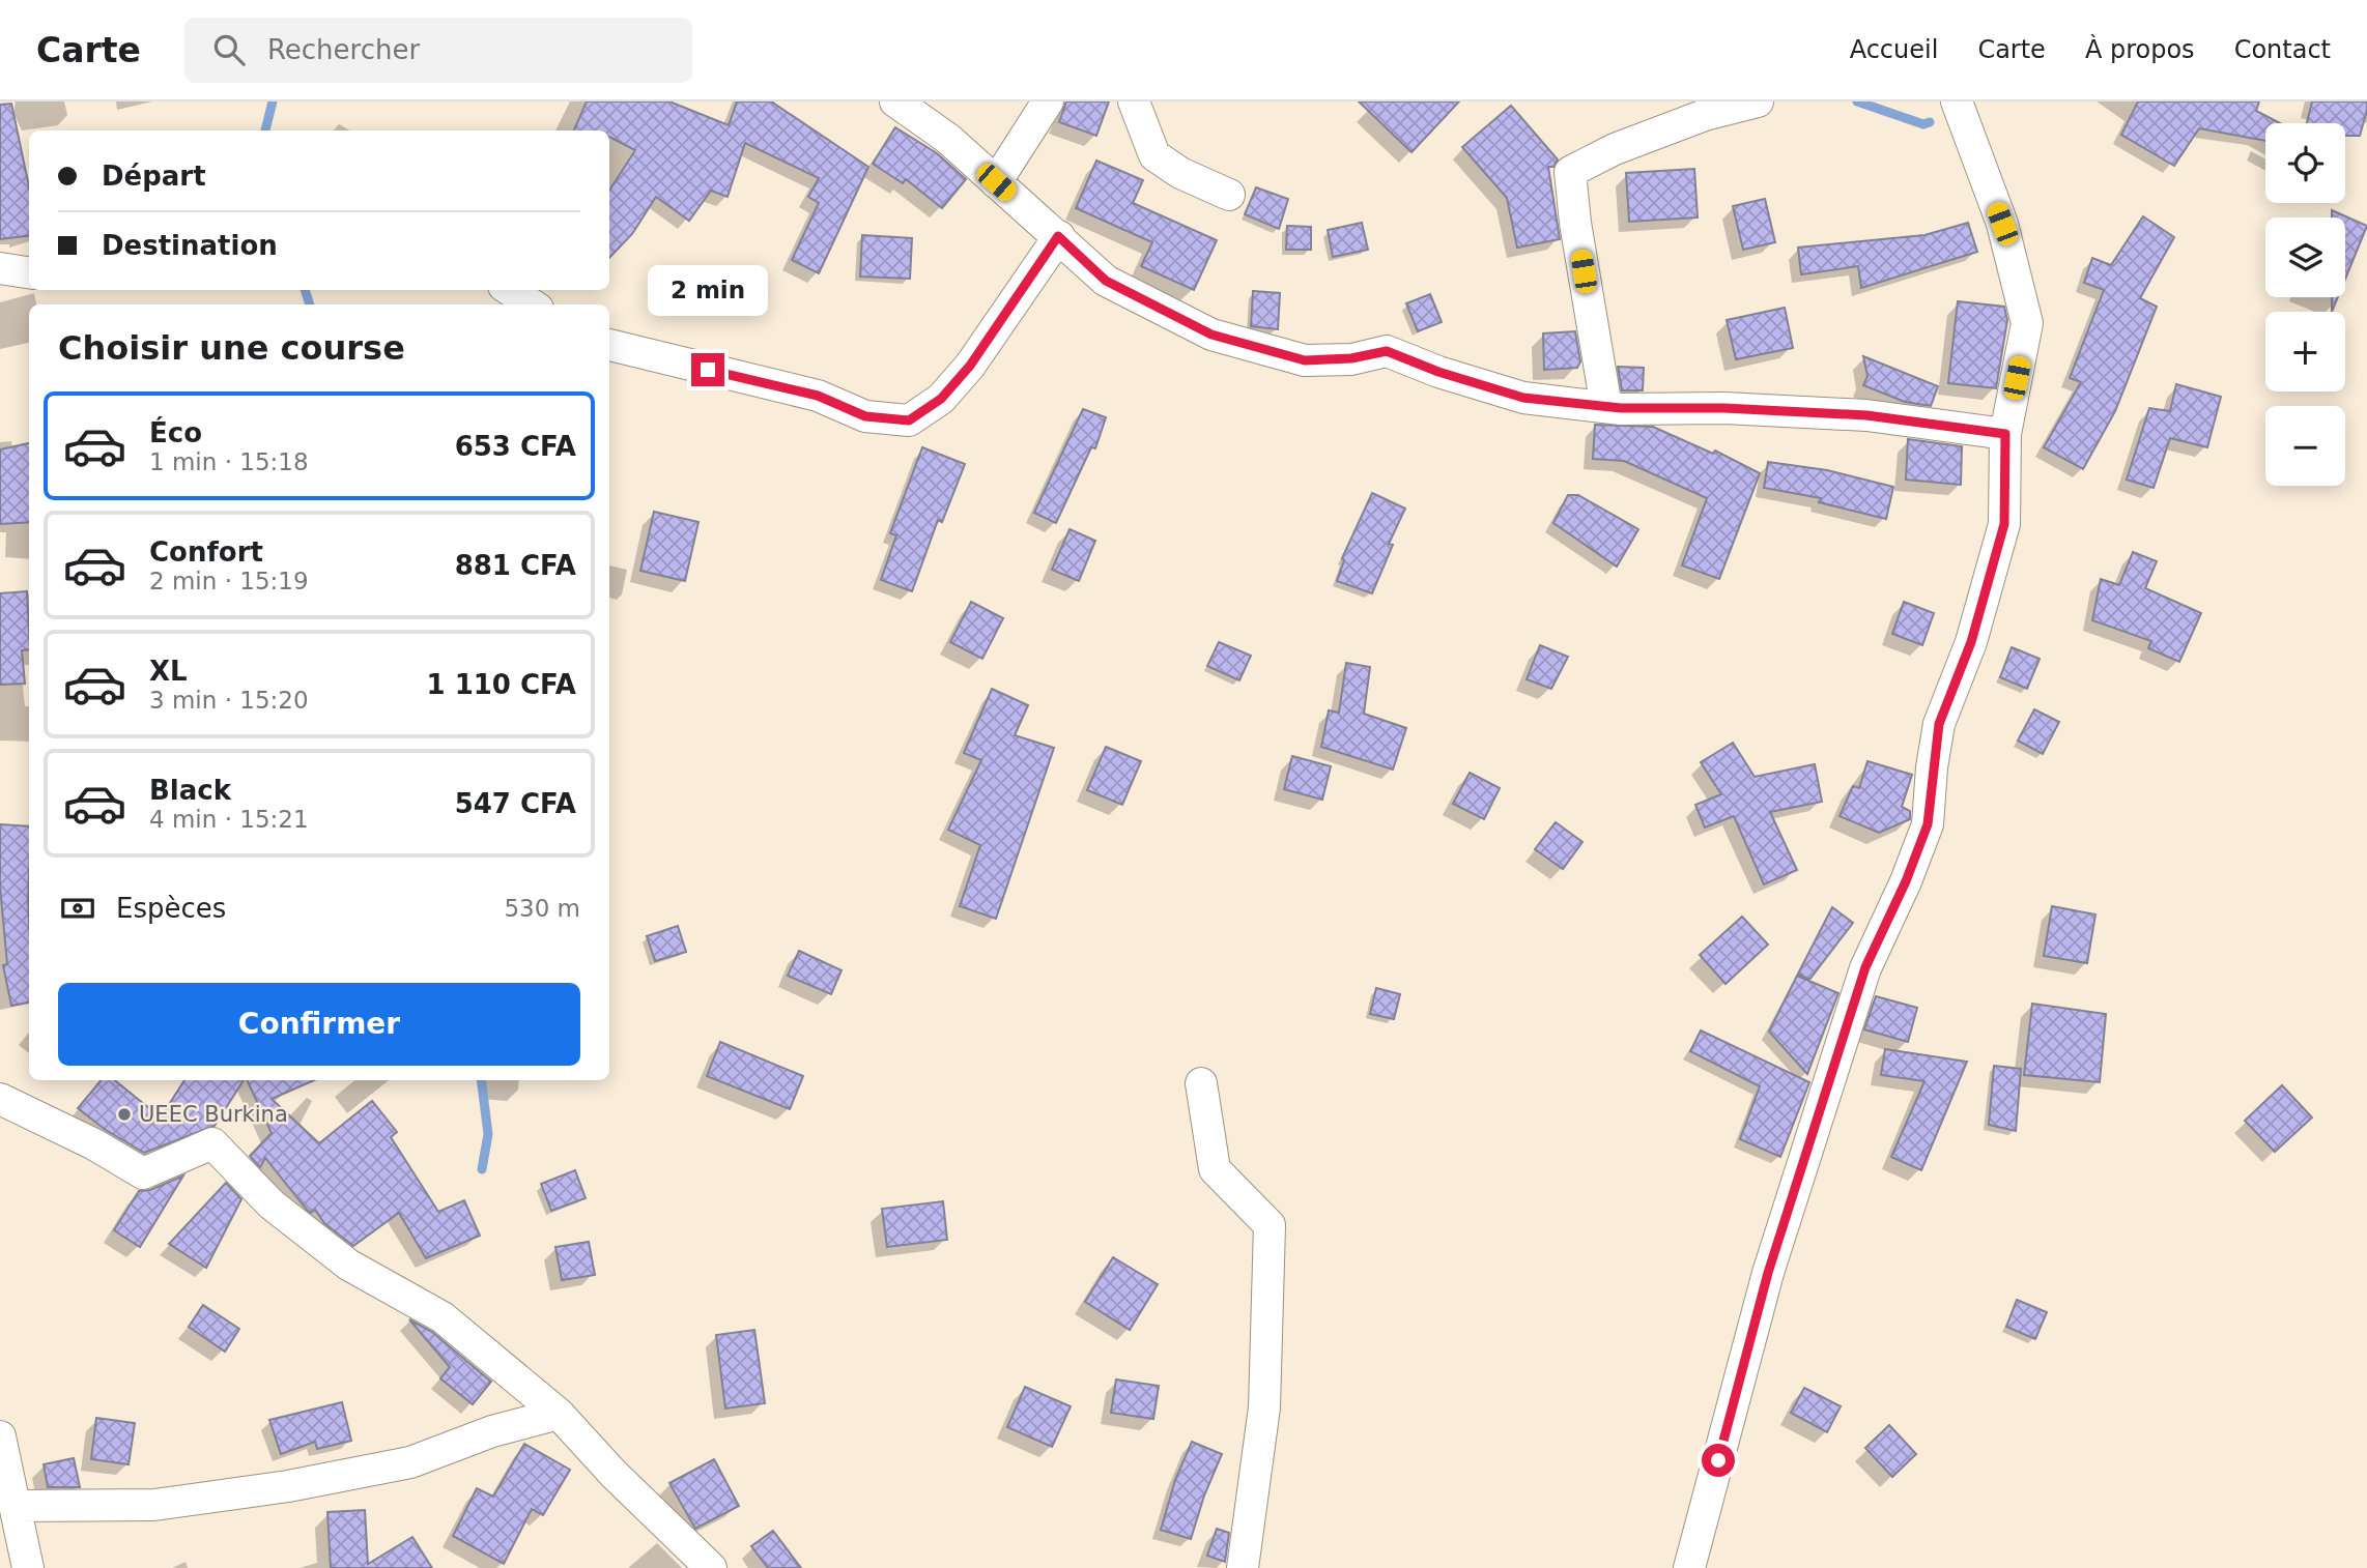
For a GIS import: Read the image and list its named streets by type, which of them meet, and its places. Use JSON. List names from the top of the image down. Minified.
{"places":["UEEC Burkina"],"page":{"header":"Carte","search":"Rechercher","nav":["Accueil","Carte","À propos","Contact"],"map_buttons":["+","−"],"banner":["Départ","Destination"],"bubble":"2 min","heading":"Choisir une course","list":[{"name":"Éco","note":"1 min · 15:18","value":"653 CFA"},{"name":"Confort","note":"2 min · 15:19","value":"881 CFA"},{"name":"XL","note":"3 min · 15:20","value":"1 110 CFA"},{"name":"Black","note":"4 min · 15:21","value":"547 CFA"}],"pay":["Espèces","530 m"],"buttons":"Confirmer"}}
